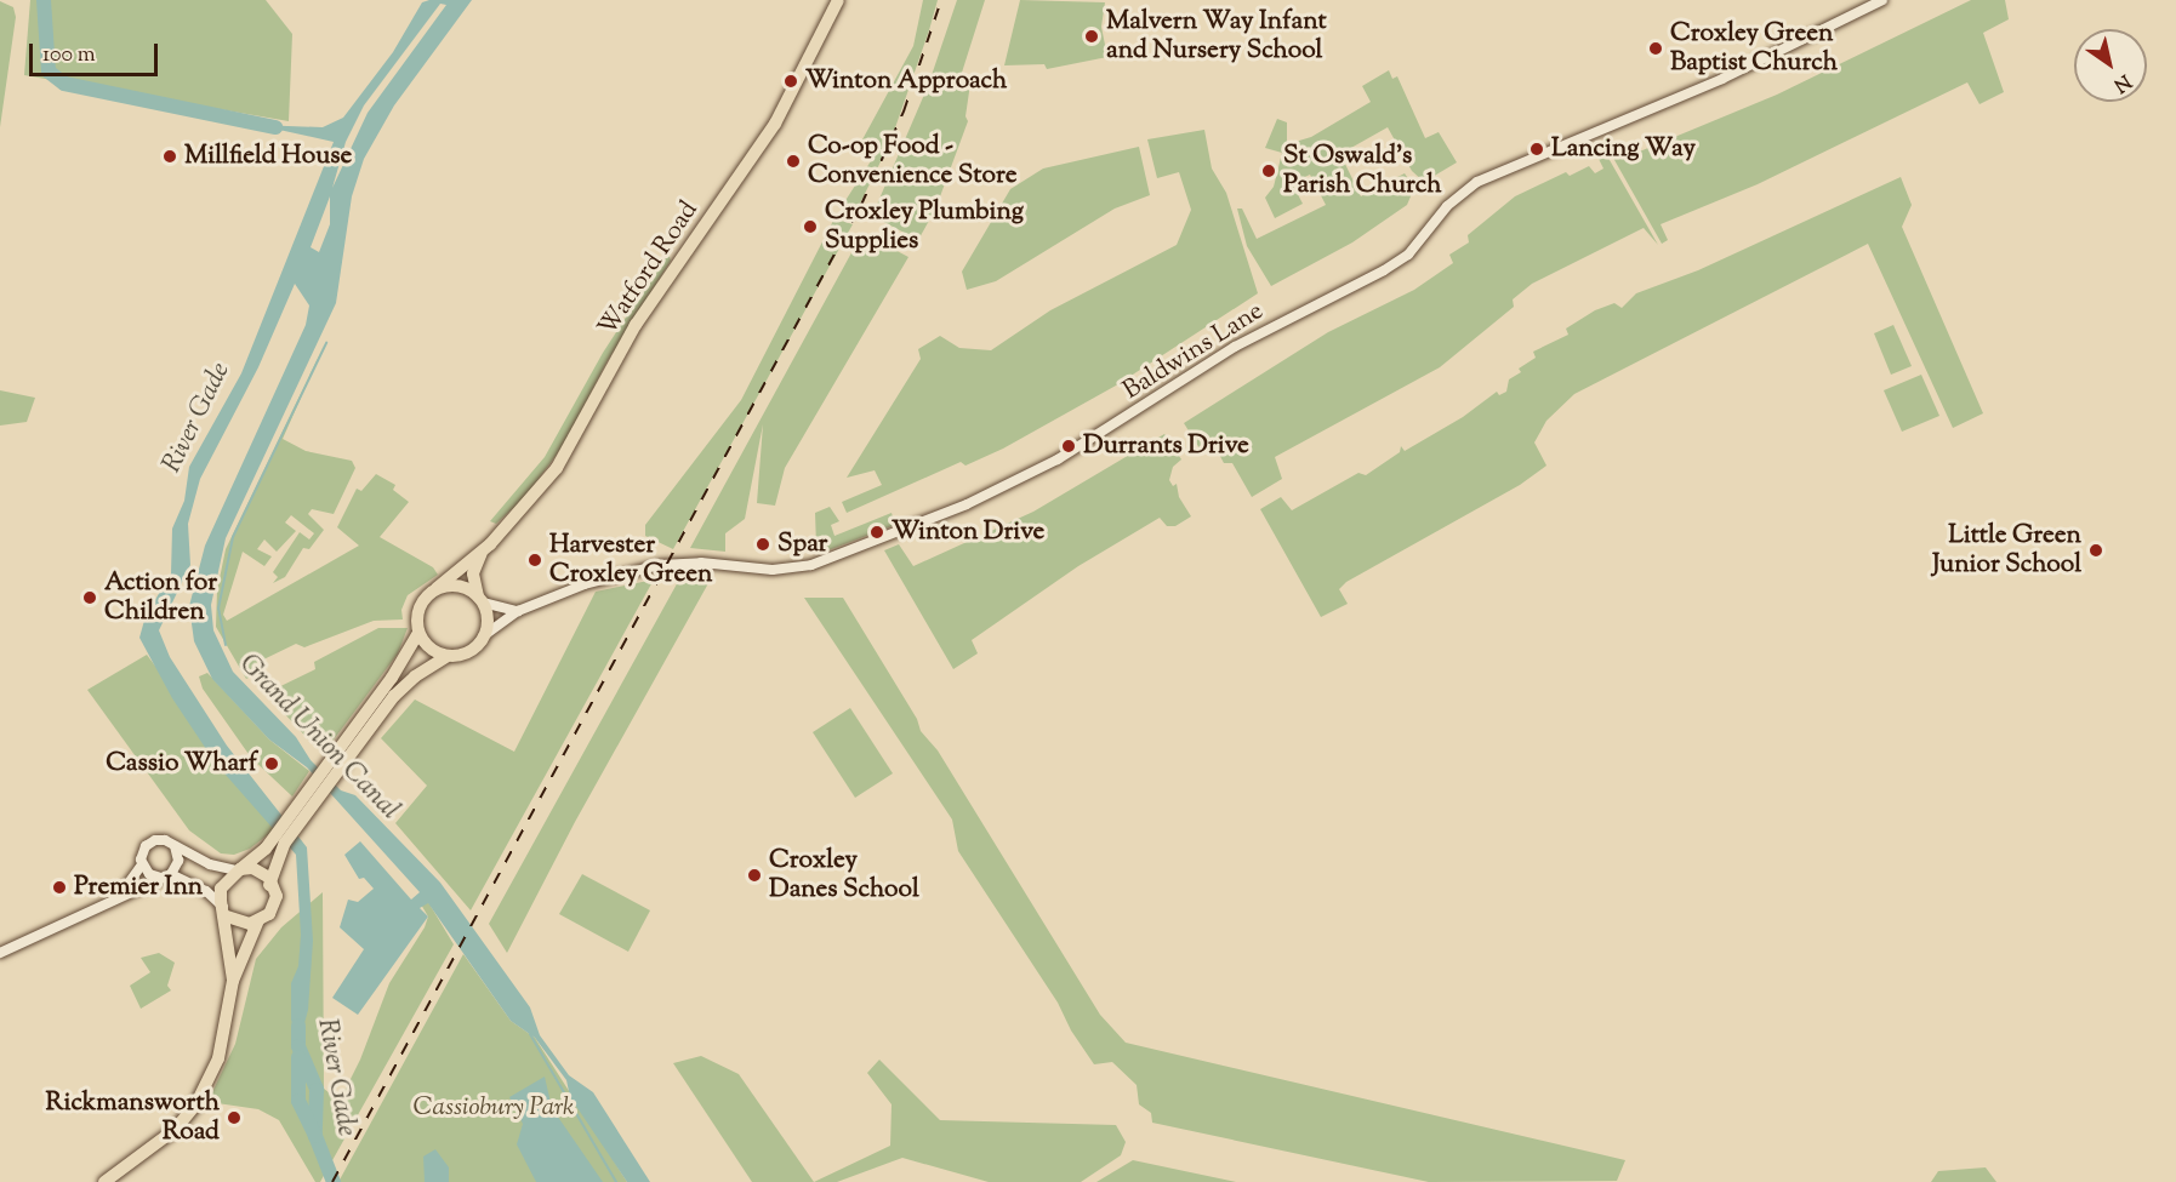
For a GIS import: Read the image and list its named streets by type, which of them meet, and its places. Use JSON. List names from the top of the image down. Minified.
{"streets":{"main road":["Watford Road"],"street":["Baldwins Lane"]},"crossings":[["Watford Road","Baldwins Lane"]],"water":["River Gade","Grand Union Canal"],"parks":["Cassiobury Park"],"places":["Malvern Way Infant and Nursery School","Croxley Green Baptist Church","Winton Approach","Lancing Way","Millfield House","Co-op Food - Convenience Store","St Oswald's Parish Church","Croxley Plumbing Supplies","Durrants Drive","Winton Drive","Spar","Little Green Junior School","Harvester Croxley Green","Action for Children","Cassio Wharf","Croxley Danes School","Premier Inn","Rickmansworth Road"],"scale_bar":"100 m","north":"bottom right"}
